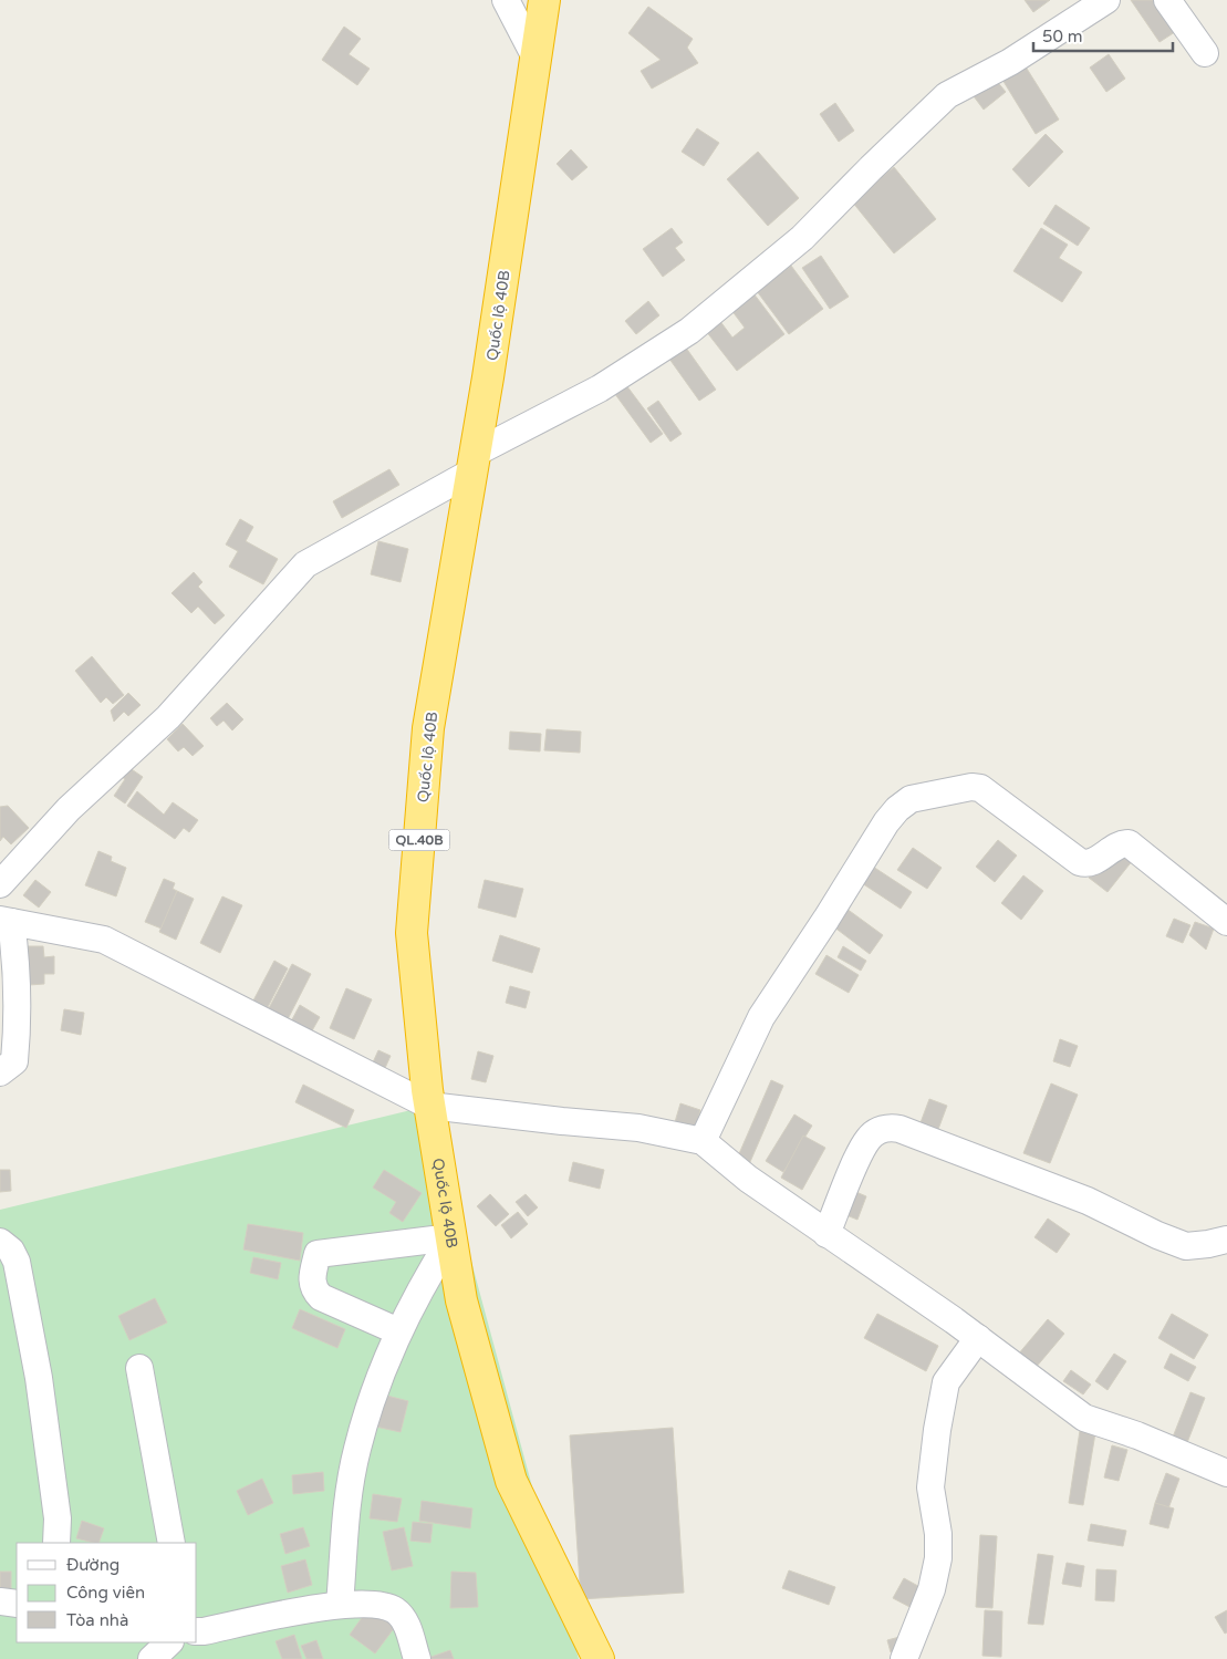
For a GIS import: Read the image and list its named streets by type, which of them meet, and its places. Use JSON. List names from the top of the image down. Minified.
{"streets":{"highway":["Quốc lộ 40B","QL.40B"]},"legend":["Đường","Công viên","Tòa nhà"],"scale_bar":"50 m"}
